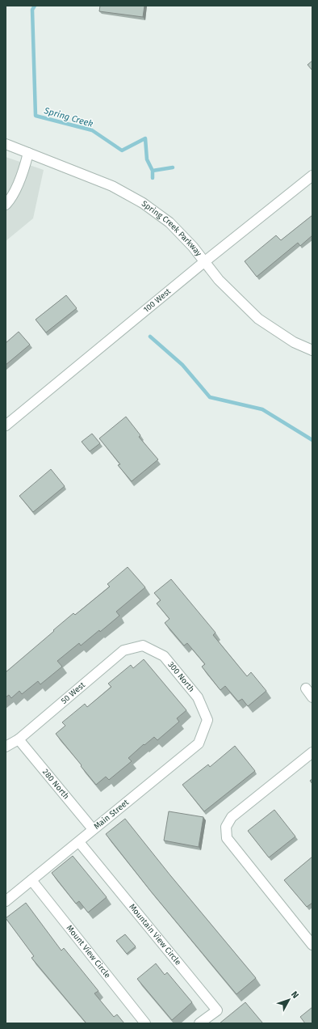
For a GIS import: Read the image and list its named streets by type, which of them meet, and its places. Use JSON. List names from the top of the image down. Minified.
{"streets":{"street":["Spring Creek Parkway","100 West","300 North","50 West","280 North","Main Street","Mountain View Circle","Mount View Circle"]},"crossings":[["Spring Creek Parkway","100 West"],["300 North","50 West"],["300 North","Main Street"],["50 West","280 North"],["280 North","Main Street"],["Main Street","Mountain View Circle"],["Main Street","Mount View Circle"]],"water":["Spring Creek"],"north":"top right"}
